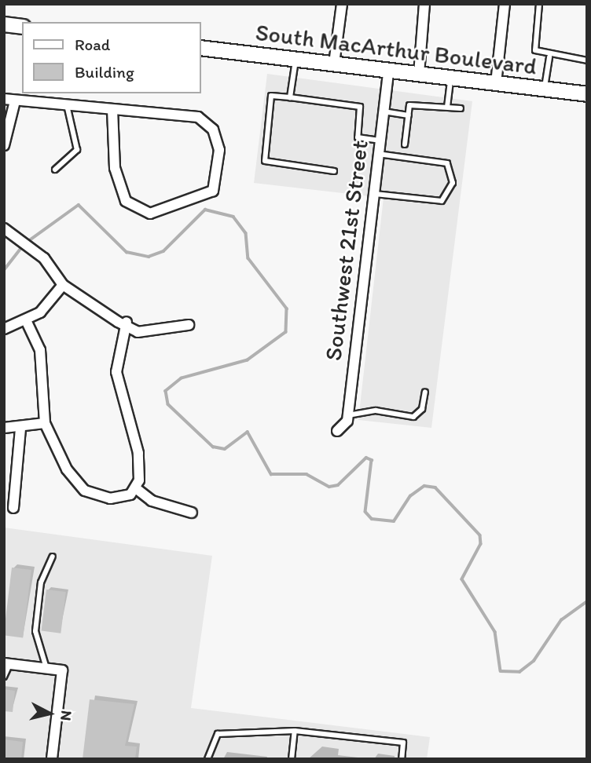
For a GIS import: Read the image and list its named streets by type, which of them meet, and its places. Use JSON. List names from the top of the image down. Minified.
{"streets":{"main road":["South MacArthur Boulevard"],"street":["Southwest 21st Street"]},"crossings":[["South MacArthur Boulevard","Southwest 21st Street"]],"legend":["Road","Building"],"north":"right"}
